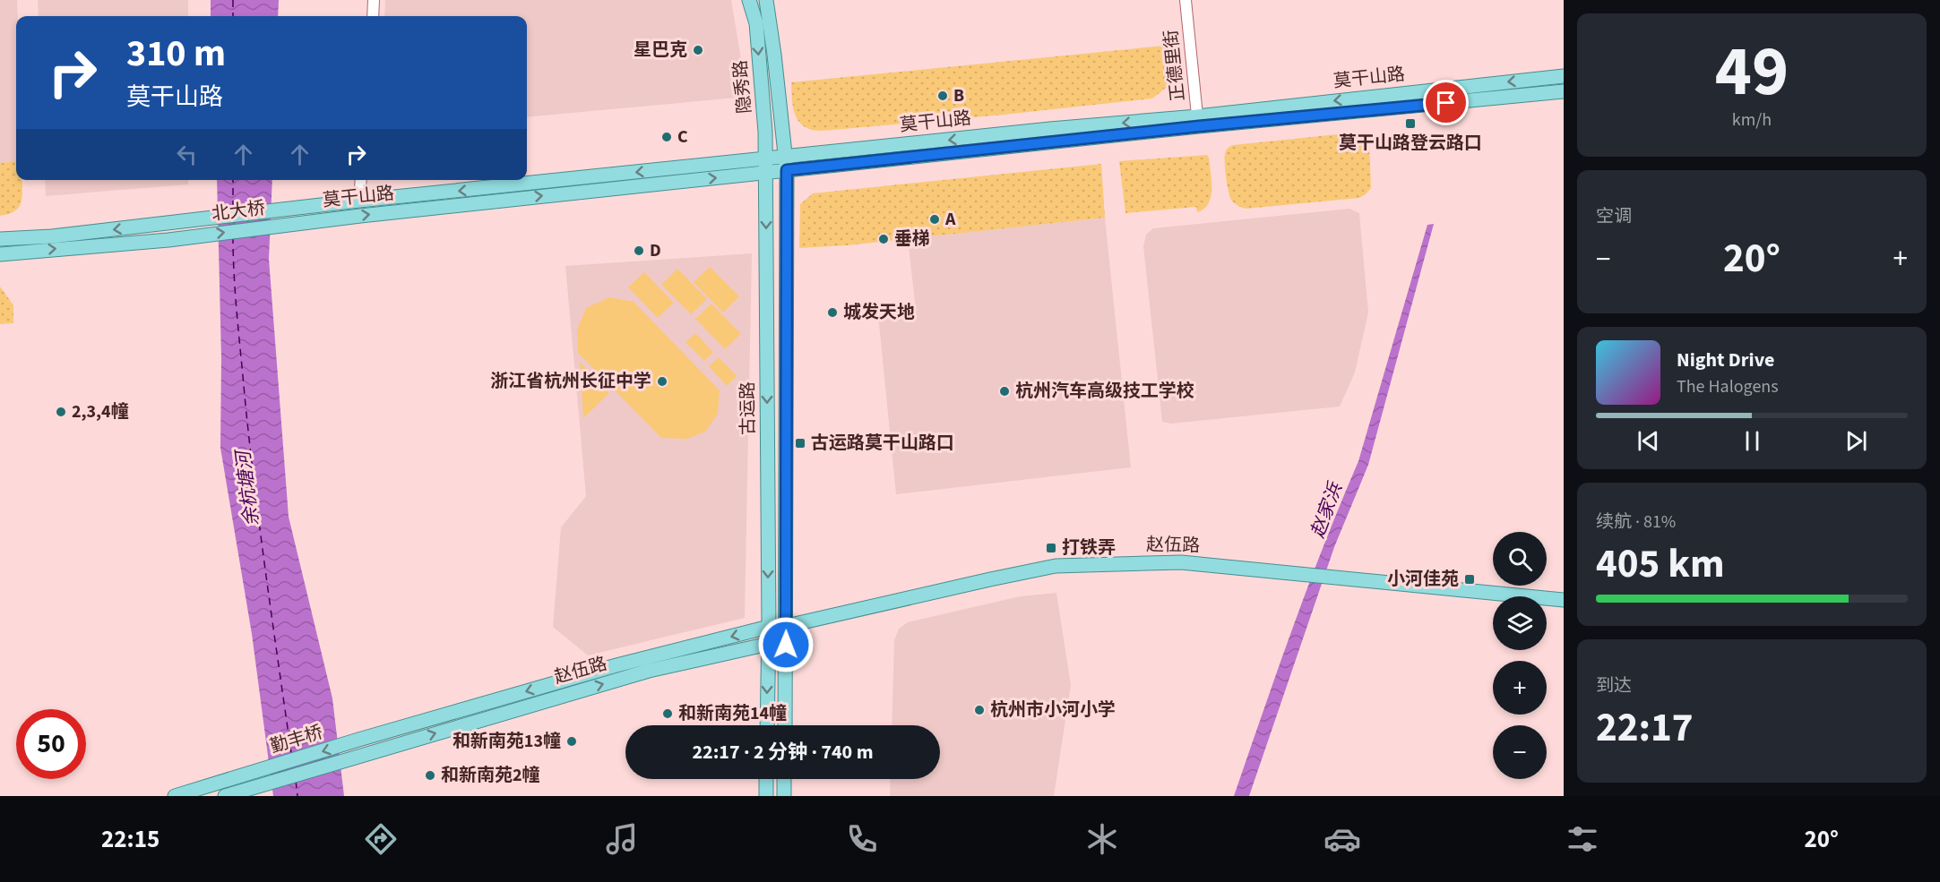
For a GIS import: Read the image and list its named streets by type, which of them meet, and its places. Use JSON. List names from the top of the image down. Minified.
{"streets":{"main road":["莫干山路","隐秀路","北大桥","古运路","赵伍路","勤丰桥"],"street":["正德里街"]},"crossings":[["正德里街","莫干山路"],["莫干山路","隐秀路"],["莫干山路","北大桥"],["莫干山路","古运路"],["隐秀路","古运路"],["古运路","赵伍路"],["赵伍路","勤丰桥"]],"water":["余杭塘河","赵家浜"],"places":{"other":["星巴克","B","C","A","垂梯","D","城发天地","浙江省杭州长征中学","杭州汽车高级技工学校","2,3,4幢","杭州市小河小学","和新南苑14幢","和新南苑13幢","和新南苑2幢"],"transit":["莫干山路登云路口","古运路莫干山路口","打铁弄","小河佳苑"]},"page":{"tile":[["49","km/h"],"空调",["续航 · 81%","405 km"],["到达","22:17"]],"turn":["310 m","莫干山路"],"heat":["−","20°","+"],"song":["Night Drive","The Halogens"],"map_buttons":["+","−"],"limit":"50","trip":"22:17 · 2 分钟 · 740 m","tabs":["22:15","20°"]}}
